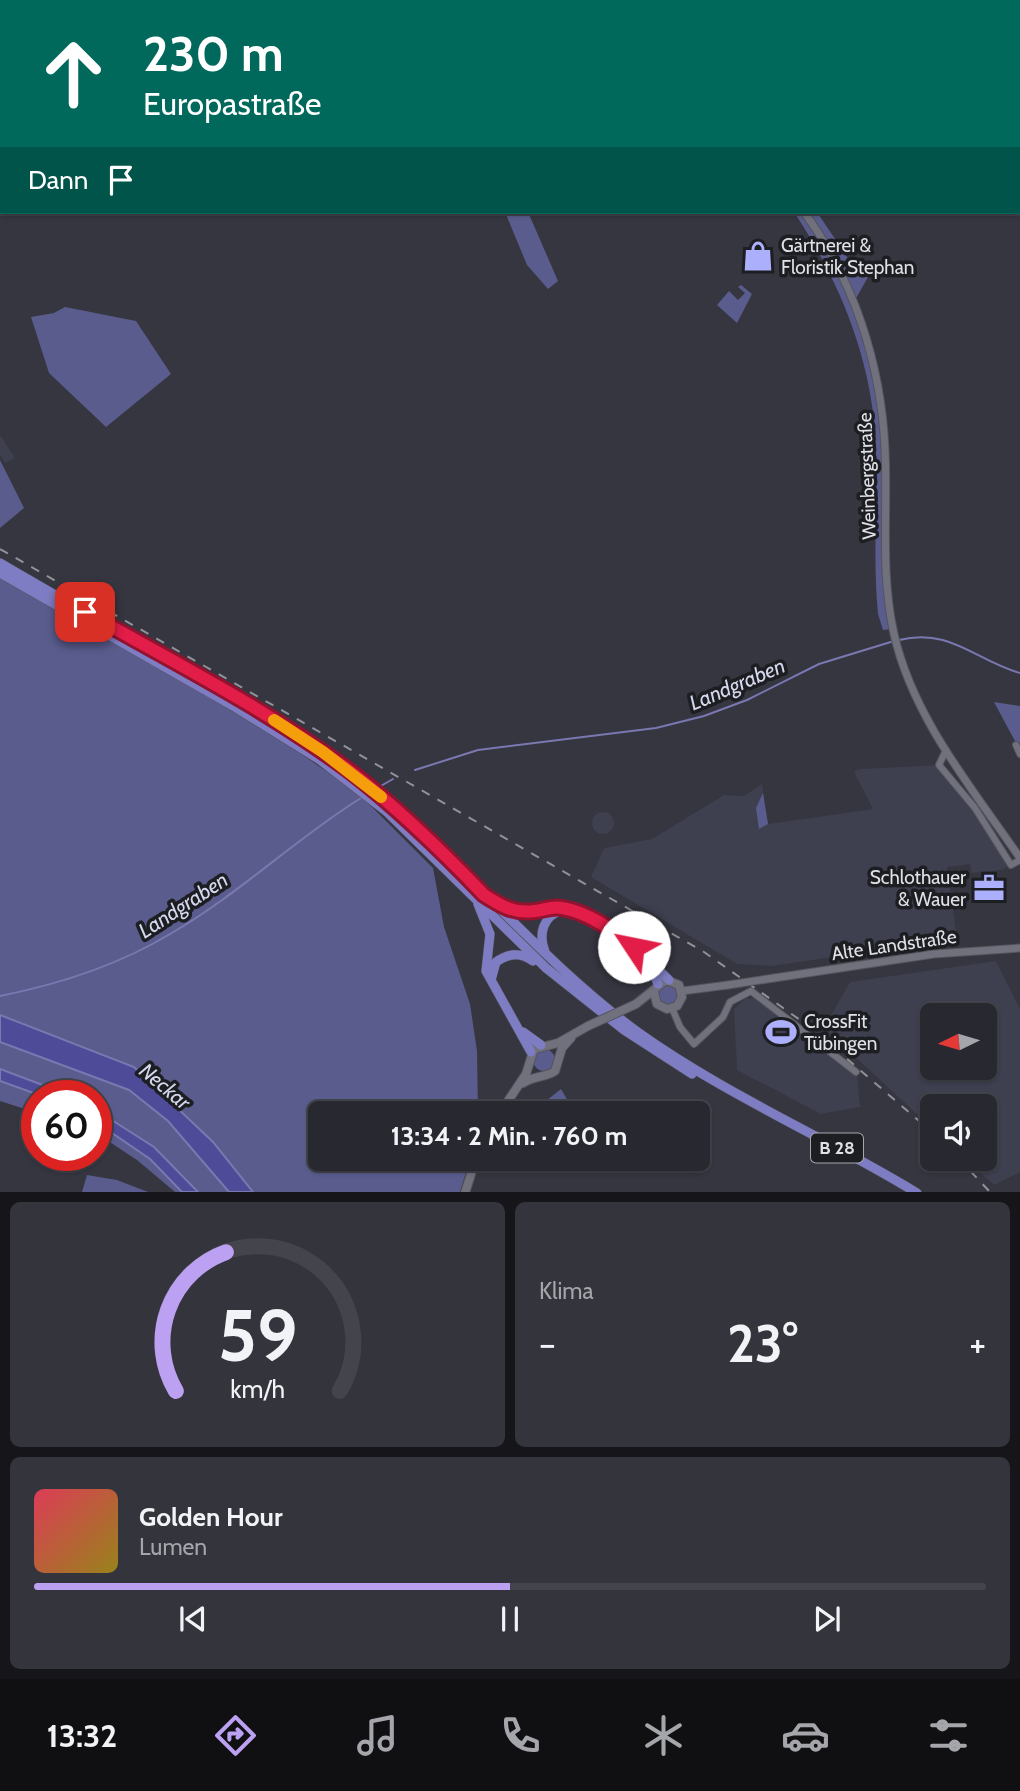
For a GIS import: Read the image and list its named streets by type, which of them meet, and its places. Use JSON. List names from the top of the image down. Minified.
{"streets":{"main road":["B 28"],"street":["Weinbergstraße","Alte Landstraße"]},"water":["Landgraben","Neckar"],"places":{"shop":["Gärtnerei & Floristik Stephan"],"office":["Schlothauer & Wauer"],"sports":["CrossFit Tübingen"]},"north":"left","page":{"turn":["230 m","Europastraße"],"then":"Dann","limit":"60","trip":"13:34 · 2 Min. · 760 m","tile":"Klima","heat":["−","23°","+"],"song":["Golden Hour","Lumen"],"tabs":"13:32","gauge":["59","km/h"]}}
